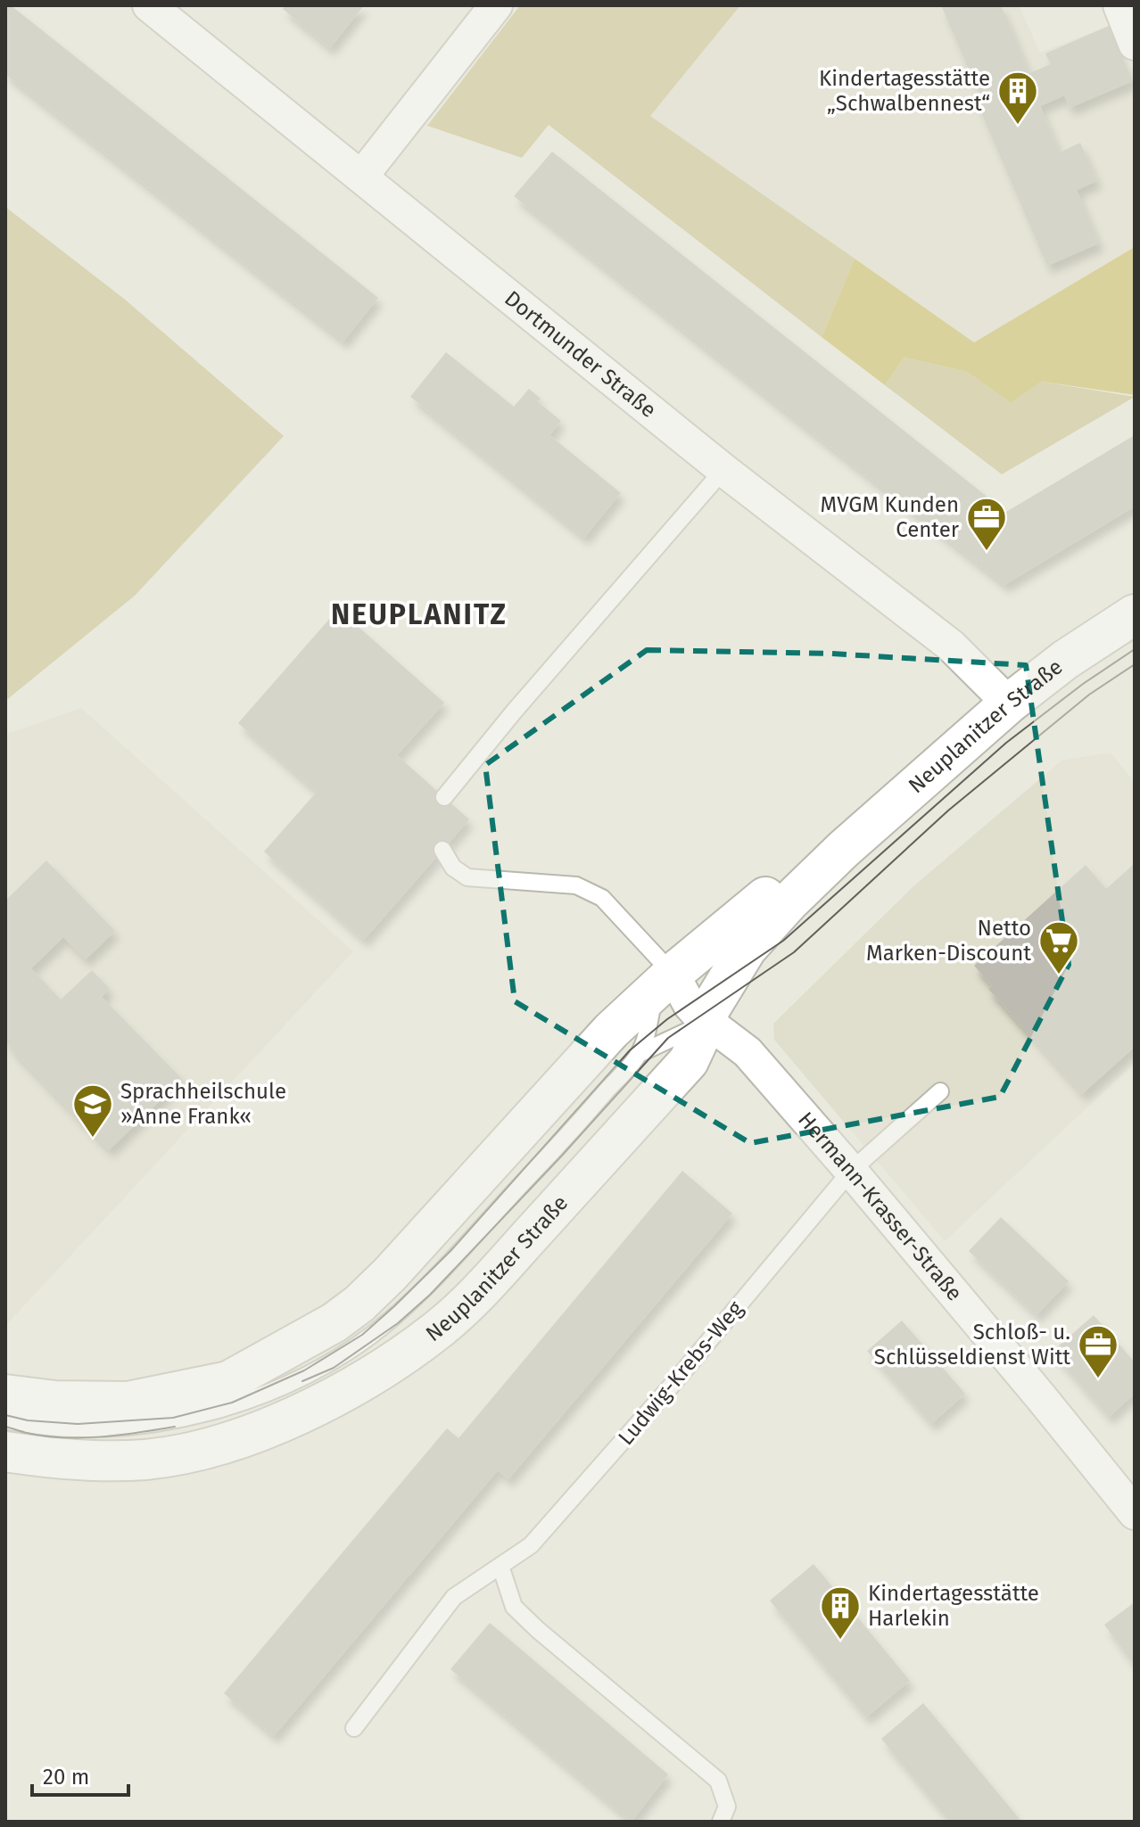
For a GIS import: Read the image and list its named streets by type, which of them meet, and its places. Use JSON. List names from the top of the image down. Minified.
{"streets":{"street":["Dortmunder Straße","Neuplanitzer Straße","Hermann-Krasser-Straße"],"lane":["Ludwig-Krebs-Weg"]},"crossings":[["Dortmunder Straße","Neuplanitzer Straße"],["Neuplanitzer Straße","Hermann-Krasser-Straße"],["Hermann-Krasser-Straße","Ludwig-Krebs-Weg"]],"districts":["NEUPLANITZ"],"places":{"building":["Kindertagesstätte „Schwalbennest“","Kindertagesstätte Harlekin"],"office":["MVGM Kunden Center","Schloß- u. Schlüsseldienst Witt"],"supermarket":["Netto Marken-Discount"],"school or university":["Sprachheilschule »Anne Frank«"]},"scale_bar":"20 m"}
